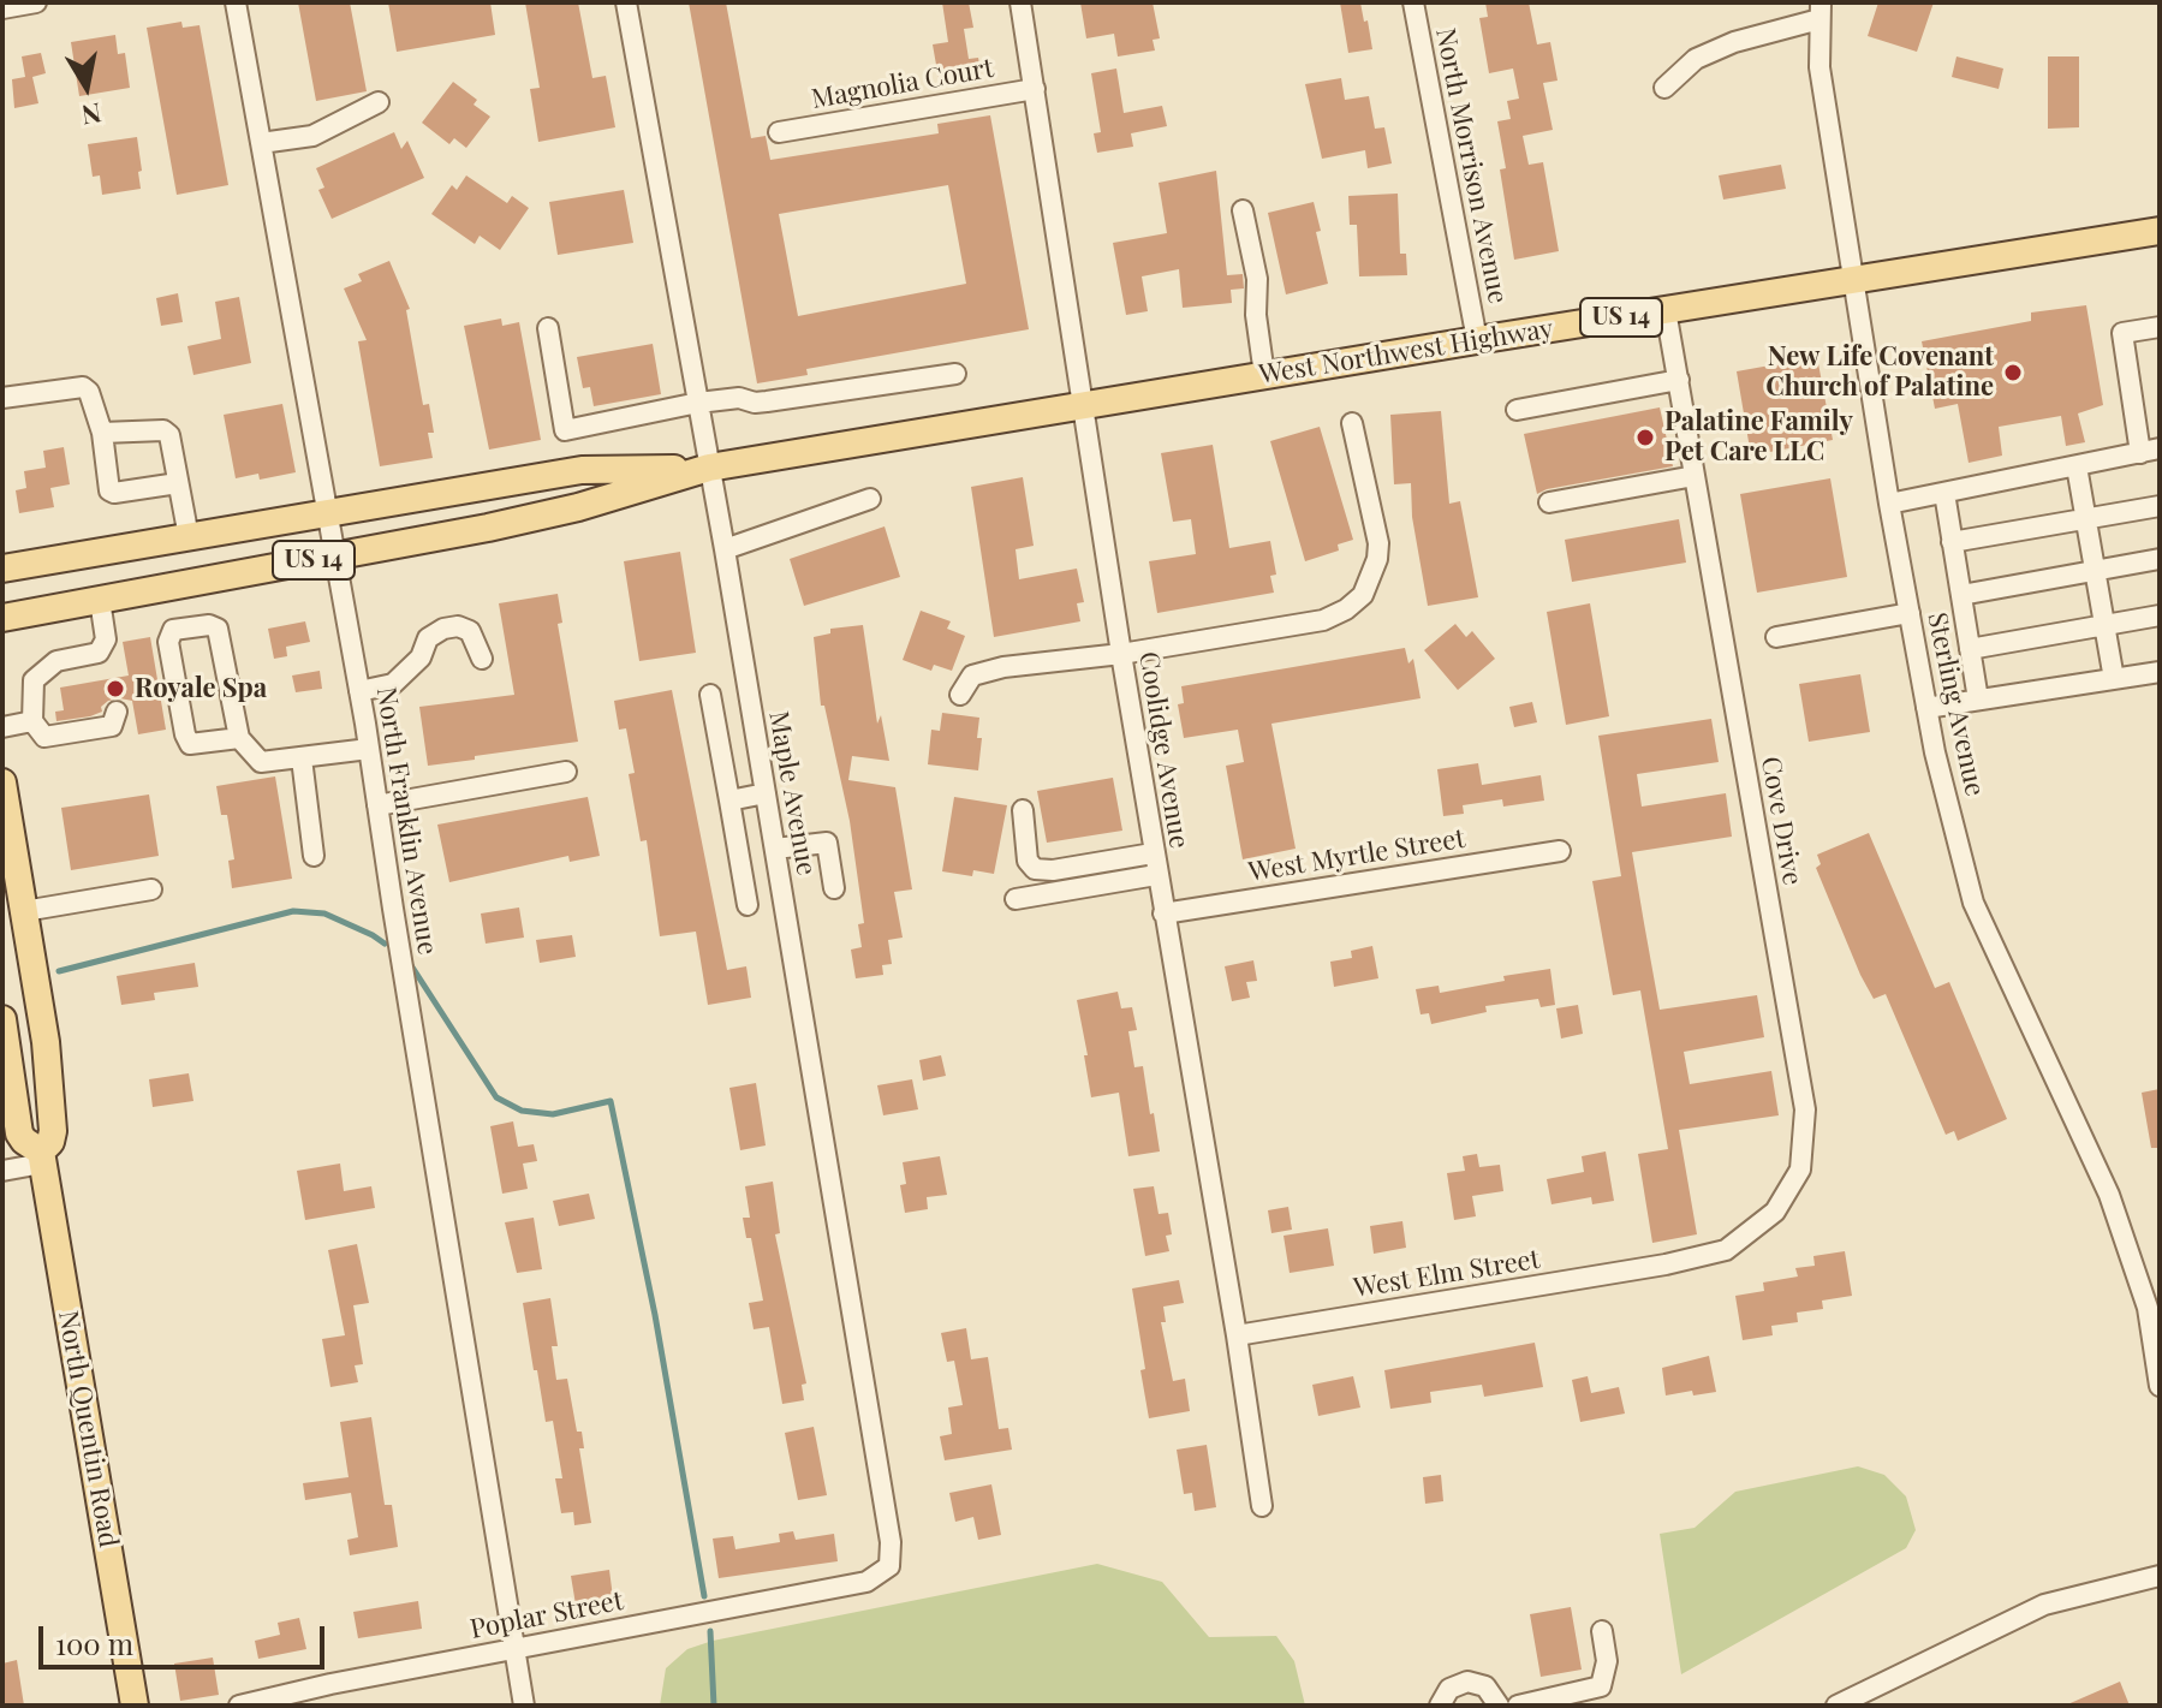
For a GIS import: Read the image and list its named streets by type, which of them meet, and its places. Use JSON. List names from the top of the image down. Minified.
{"streets":{"main road":["US 14","West Northwest Highway","North Quentin Road"],"street":["Magnolia Court","North Morrison Avenue","Sterling Avenue","Coolidge Avenue","Maple Avenue","North Franklin Avenue","Cove Drive","West Myrtle Street","West Elm Street","Poplar Street"]},"crossings":[["Magnolia Court","Coolidge Avenue"],["North Morrison Avenue","West Northwest Highway"],["West Northwest Highway","Sterling Avenue"],["West Northwest Highway","Coolidge Avenue"],["West Northwest Highway","Maple Avenue"],["West Northwest Highway","North Franklin Avenue"],["West Northwest Highway","Cove Drive"],["Coolidge Avenue","West Myrtle Street"],["Coolidge Avenue","West Elm Street"],["Maple Avenue","Poplar Street"],["North Franklin Avenue","Poplar Street"],["Cove Drive","West Elm Street"]],"places":["New Life Covenant Church of Palatine","Palatine Family Pet Care LLC","Royale Spa"],"scale_bar":"100 m","north":"bottom"}
